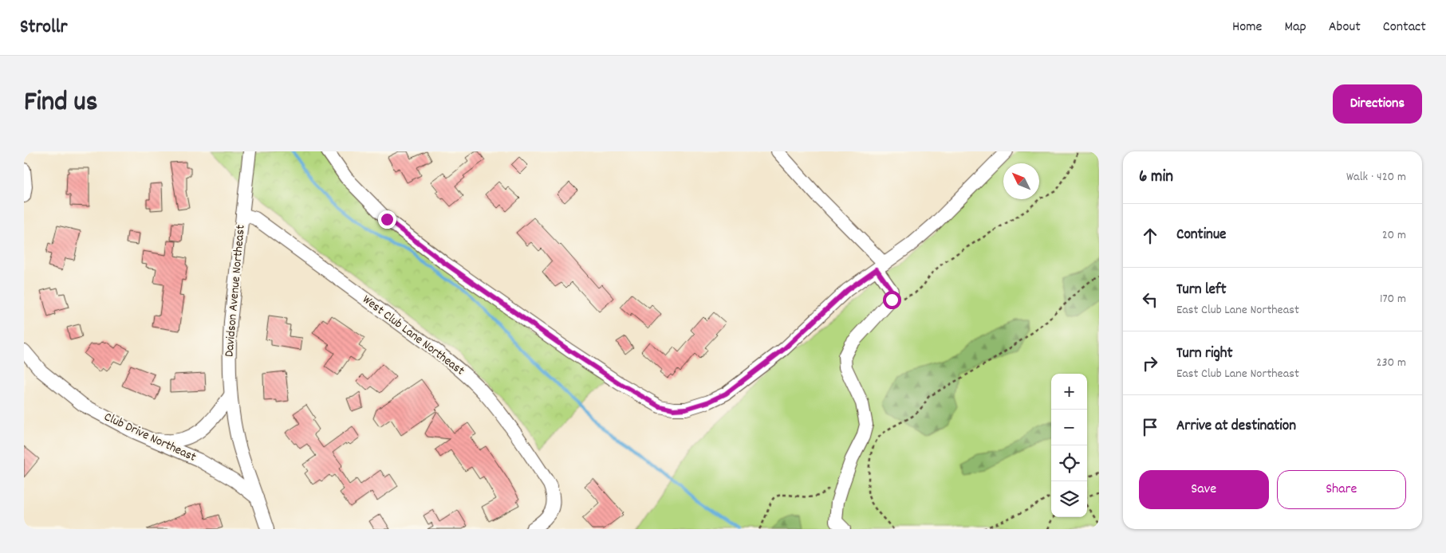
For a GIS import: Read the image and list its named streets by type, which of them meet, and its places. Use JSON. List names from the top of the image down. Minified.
{"streets":{"street":["Davidson Avenue Northeast","West Club Lane Northeast","Club Drive Northeast"]},"crossings":[["Davidson Avenue Northeast","West Club Lane Northeast"],["Davidson Avenue Northeast","Club Drive Northeast"]],"north":"top left","page":{"header":"Strollr","nav":["Home","Map","About","Contact"],"title":"Find us","buttons":["Directions",["Save","Share"]],"heading":["6 min","Walk · 420 m"],"list":[["Continue","20 m"],["Turn left","East Club Lane Northeast","170 m"],["Turn right","East Club Lane Northeast","230 m"],"Arrive at destination"],"map_buttons":["+","−"]}}
